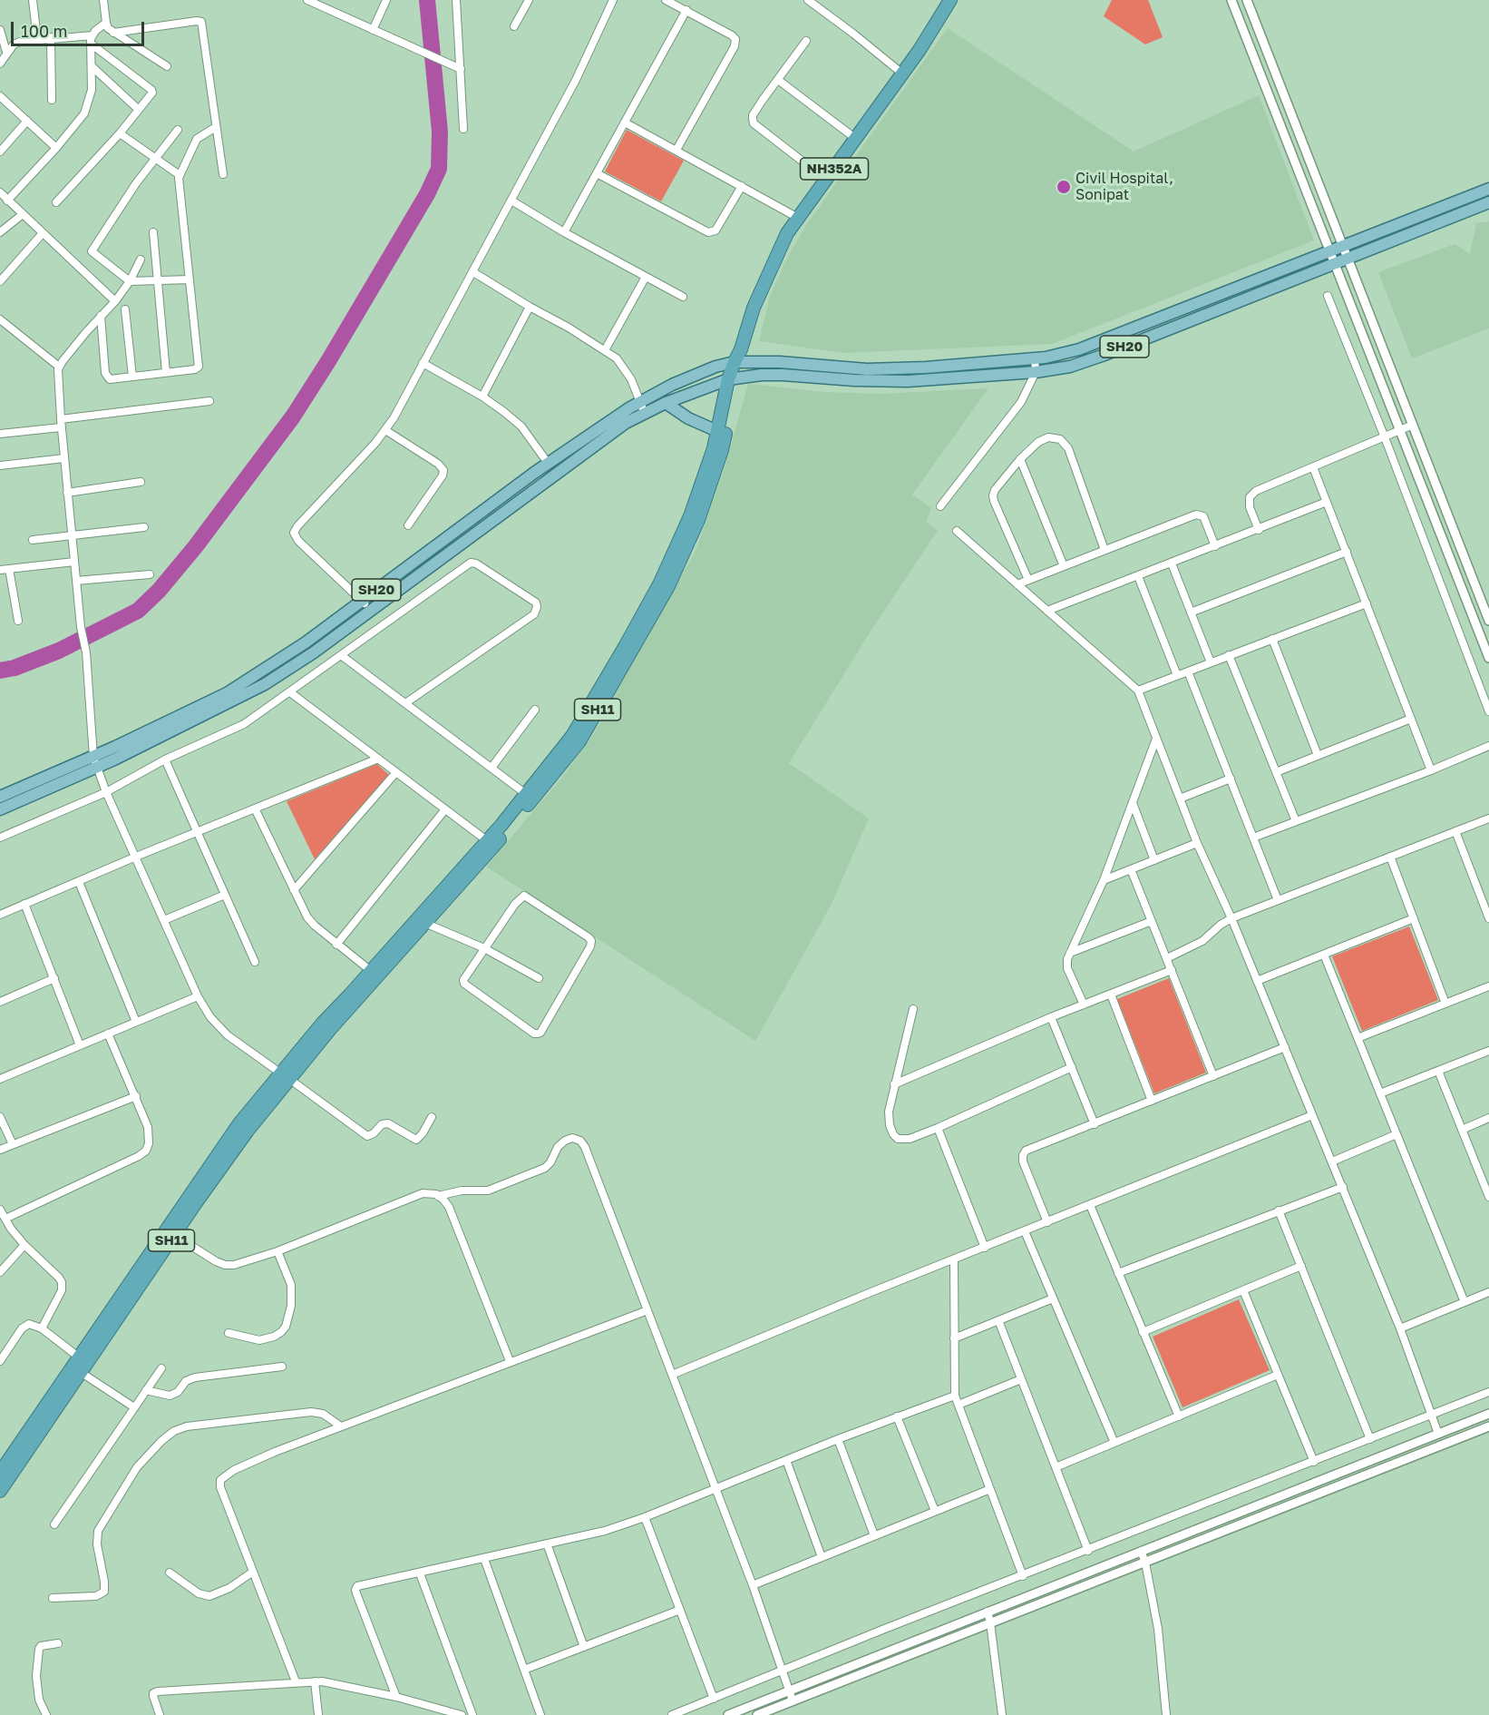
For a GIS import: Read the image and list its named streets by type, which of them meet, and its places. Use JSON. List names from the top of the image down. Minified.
{"streets":{"highway":["NH352A","SH11"],"main road":["SH20"]},"crossings":[["NH352A","SH20"],["NH352A","SH11"],["SH20","SH11"]],"places":["Civil Hospital, Sonipat"],"scale_bar":"100 m"}
